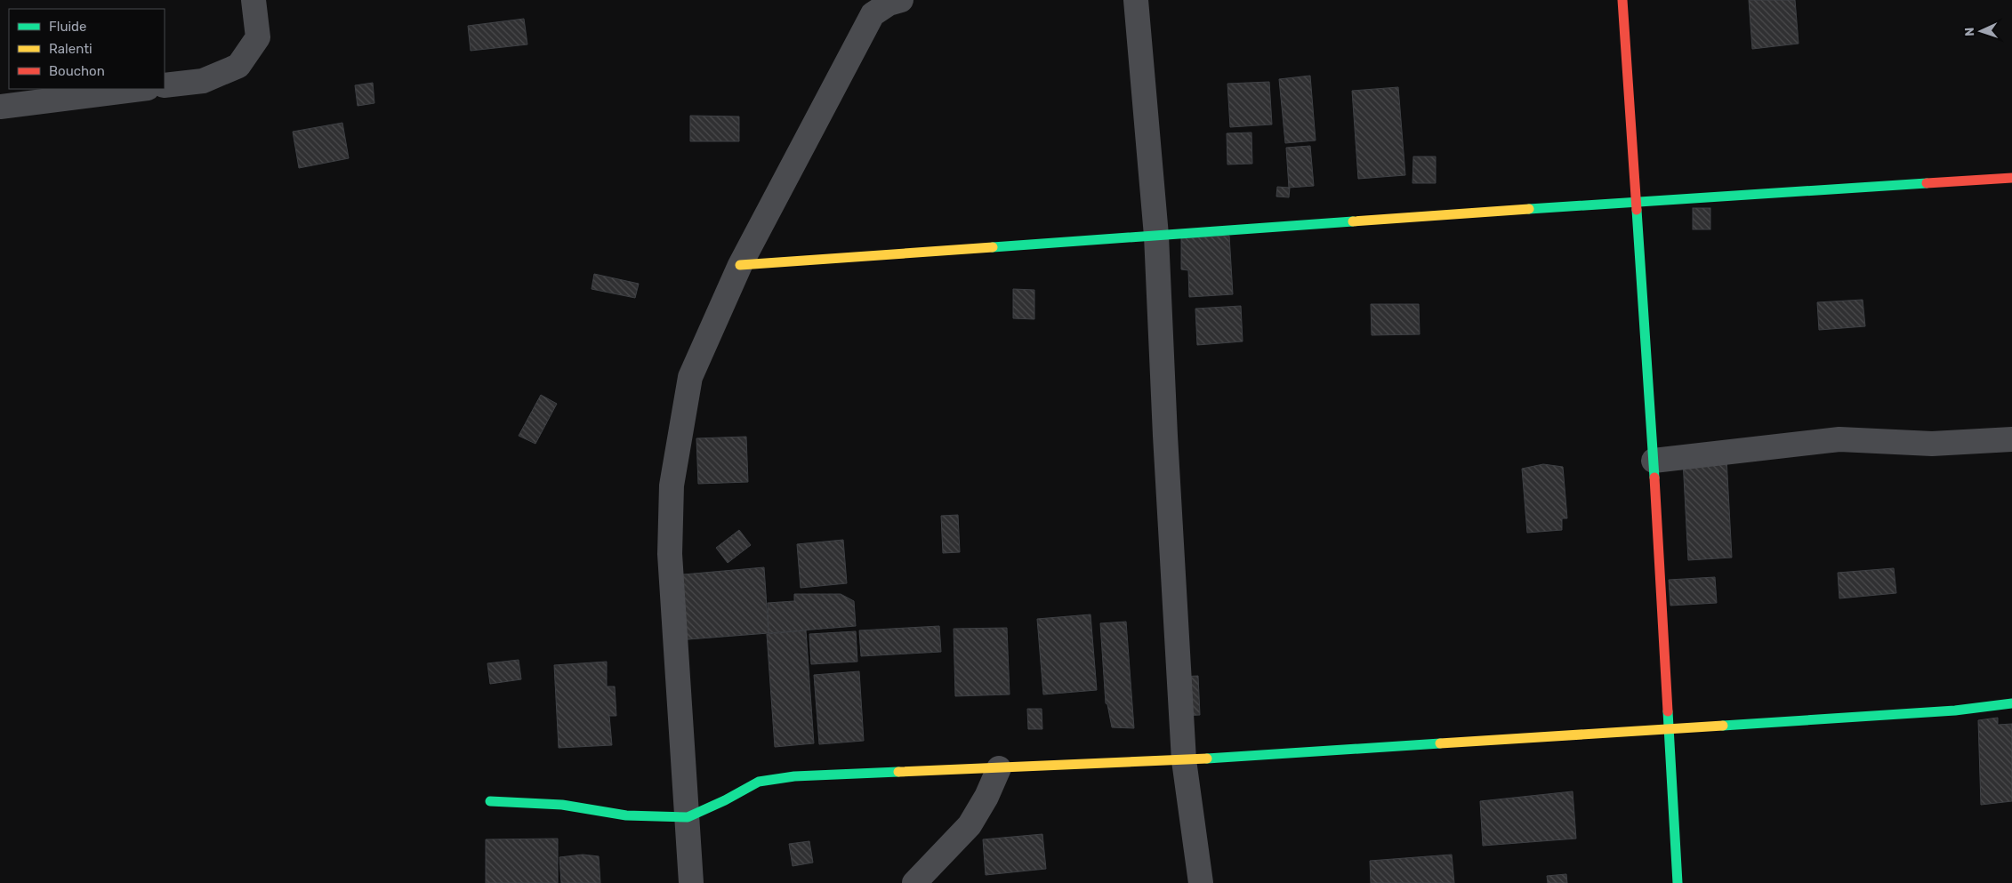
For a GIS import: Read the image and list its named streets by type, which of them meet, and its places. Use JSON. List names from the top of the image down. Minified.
{"legend":["Fluide","Ralenti","Bouchon"],"north":"left"}
